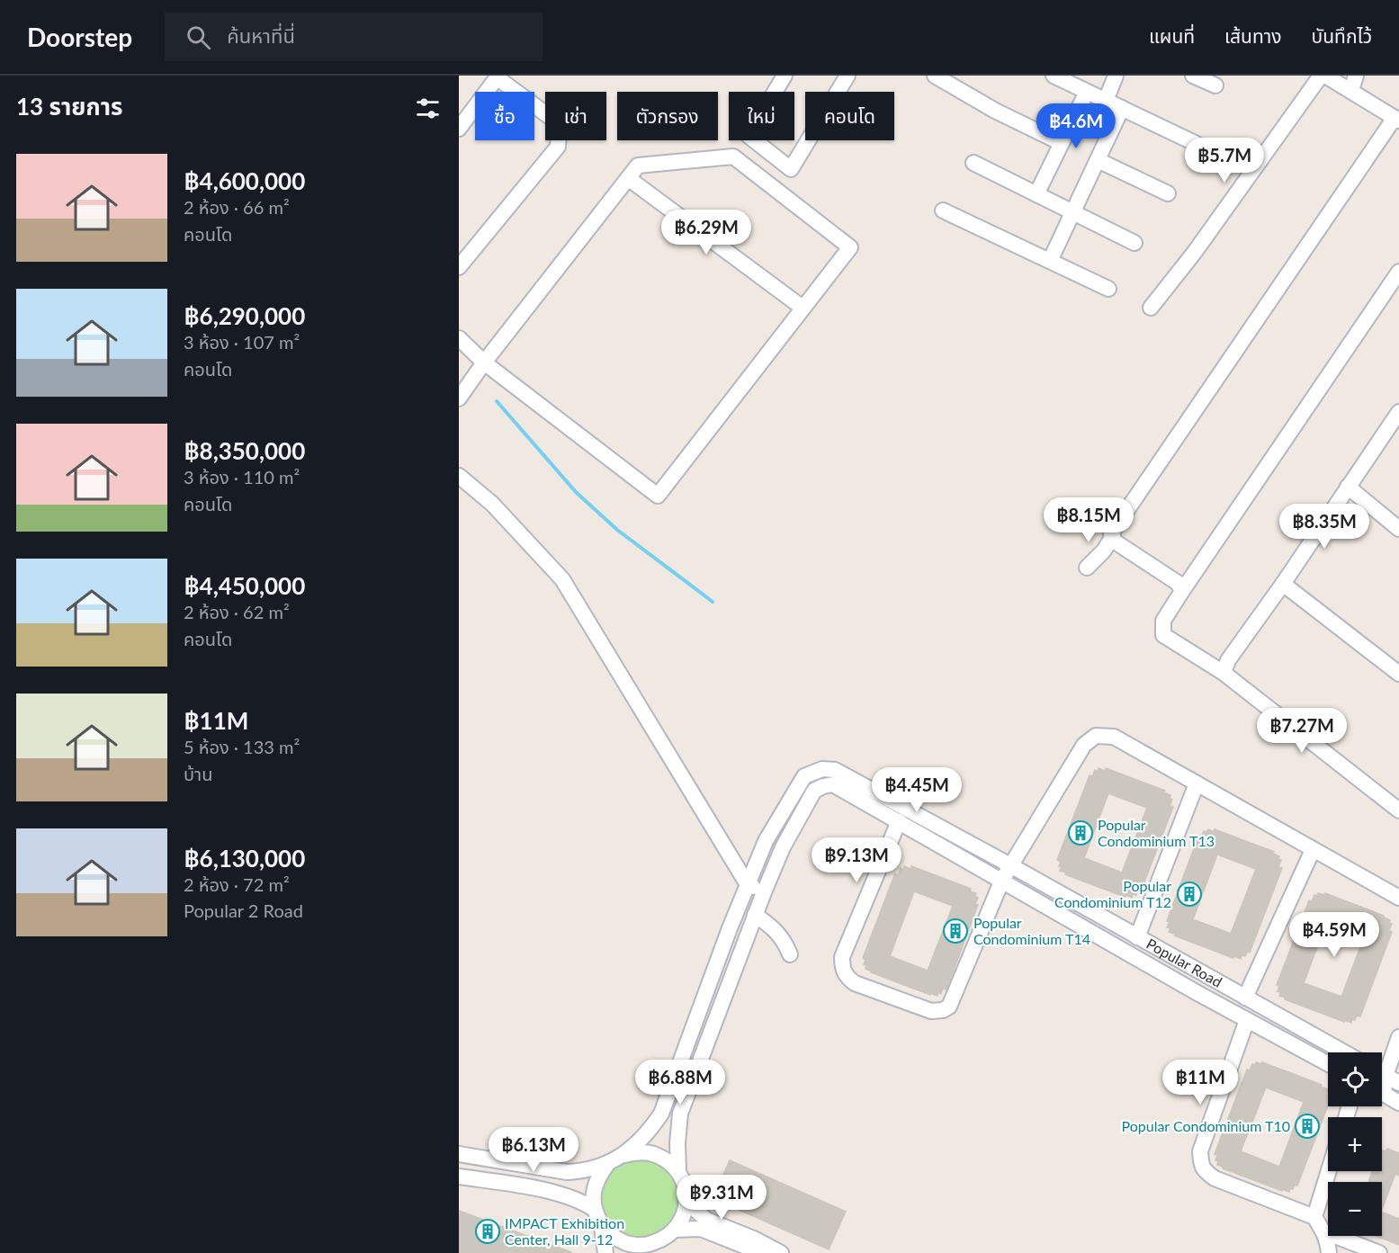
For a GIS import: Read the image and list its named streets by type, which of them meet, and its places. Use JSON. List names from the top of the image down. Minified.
{"streets":{"street":["Popular Road"]},"places":{"building":["Popular Condominium T13","Popular Condominium T12","Popular Condominium T14","Popular Condominium T10","IMPACT Exhibition Center, Hall 9-12"]},"page":{"header":"Doorstep","search":"ค้นหาที่นี่","nav":["แผนที่","เส้นทาง","บันทึกไว้"],"heading":"13 รายการ","chip":["ซื้อ","เช่า","ตัวกรอง","ใหม่","คอนโด"],"price":["฿4.6M","฿5.7M","฿6.29M","฿8.15M","฿8.35M","฿7.27M","฿4.45M","฿9.13M","฿4.59M","฿6.88M","฿11M","฿6.13M","฿9.31M"],"list":[{"name":"฿4,600,000","note":"2 ห้อง · 66 m² · คอนโด"},{"name":"฿6,290,000","note":"3 ห้อง · 107 m² · คอนโด"},{"name":"฿8,350,000","note":"3 ห้อง · 110 m² · คอนโด"},{"name":"฿4,450,000","note":"2 ห้อง · 62 m² · คอนโด"},{"name":"฿11M","note":"5 ห้อง · 133 m² · บ้าน"},{"name":"฿6,130,000","note":"2 ห้อง · 72 m² · Popular 2 Road"}],"map_buttons":["+","−"]}}
